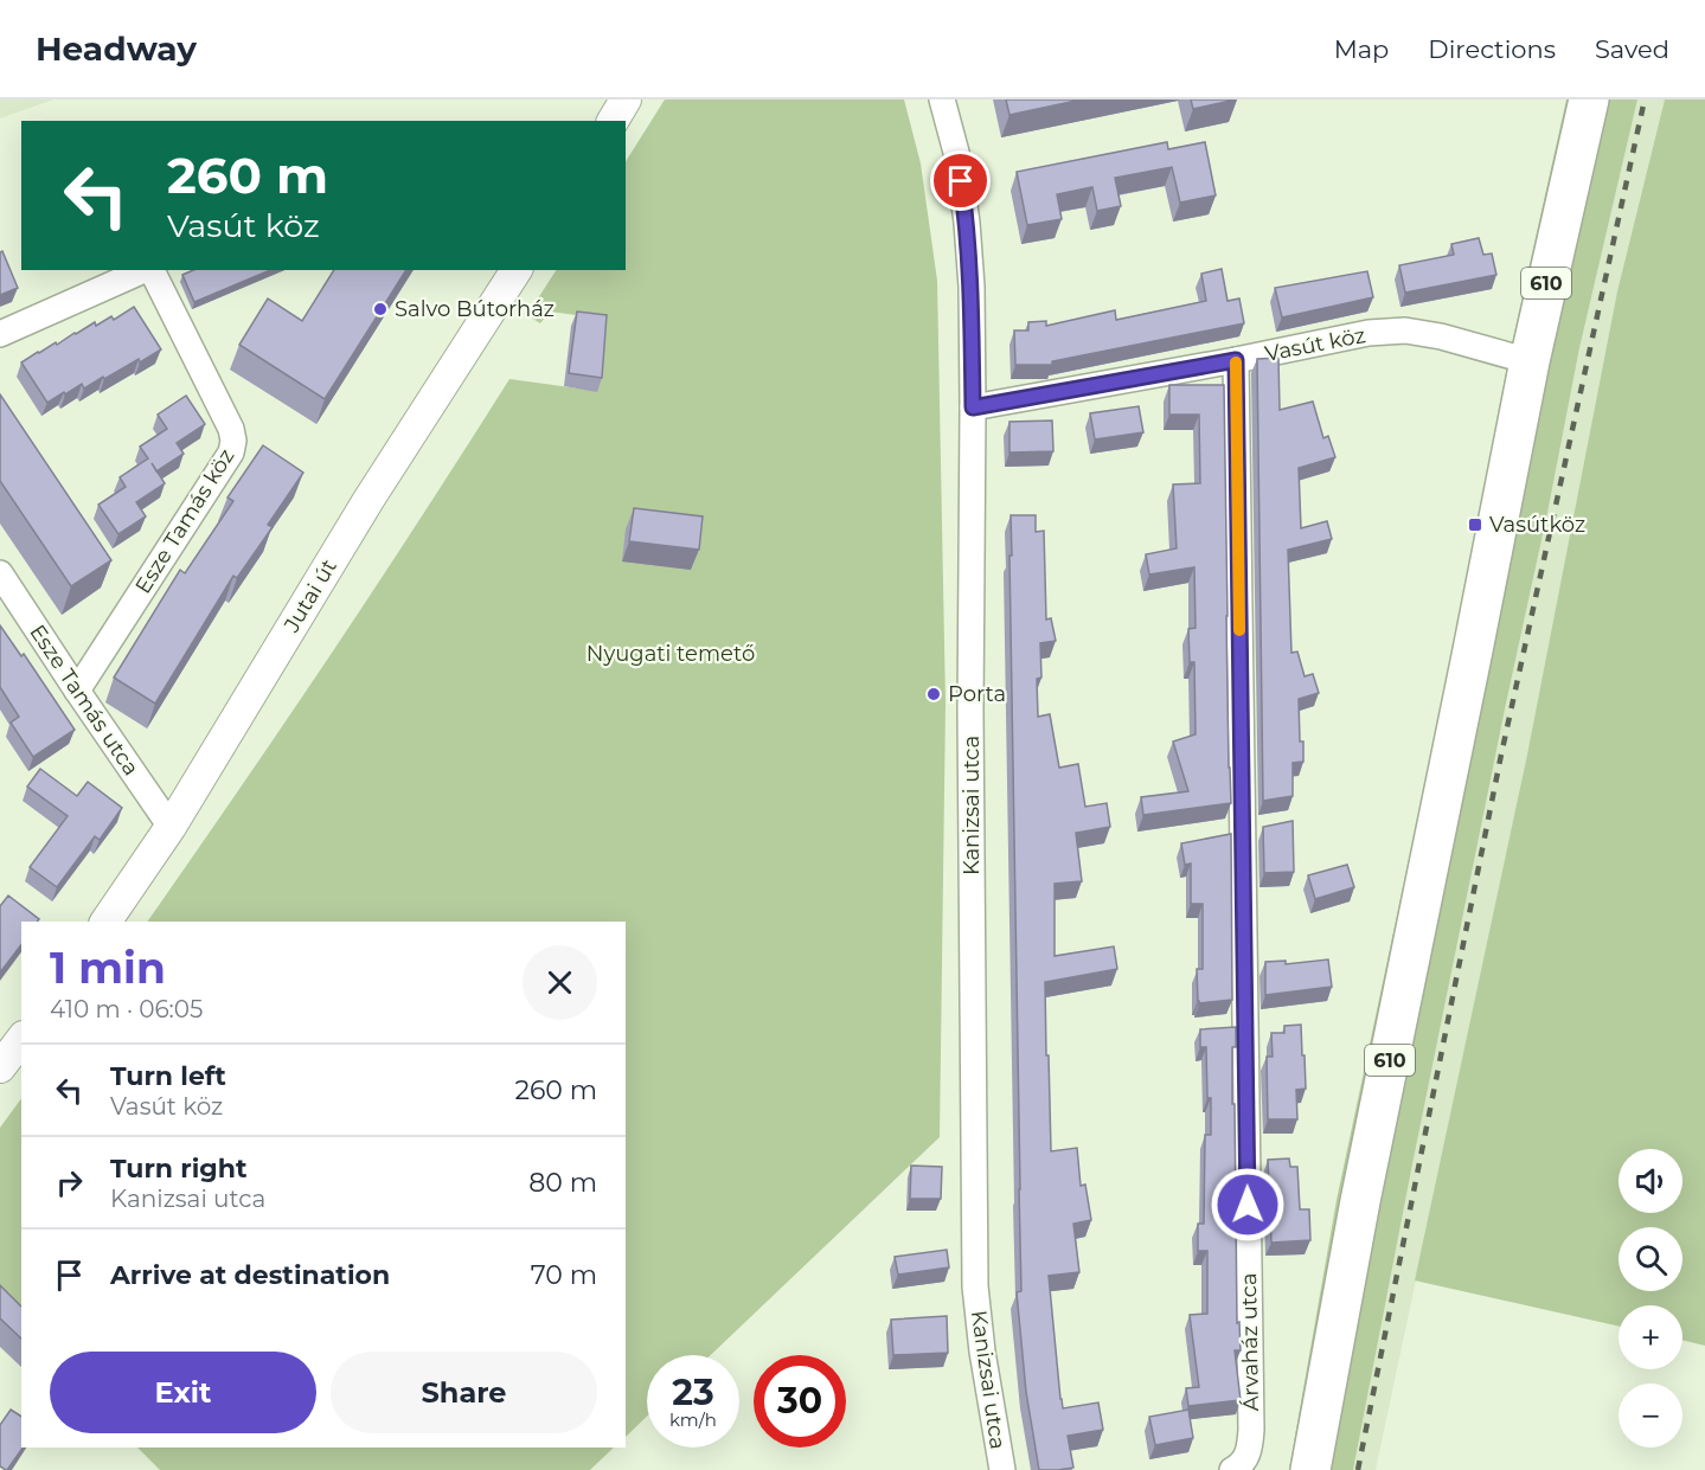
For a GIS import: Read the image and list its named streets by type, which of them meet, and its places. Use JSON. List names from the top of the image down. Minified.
{"streets":{"main road":["610"],"street":["Vasút köz","Esze Tamás köz","Jutai út","Esze Tamás utca","Kanizsai utca","Árvaház utca"]},"crossings":[["610","Vasút köz"],["Vasút köz","Kanizsai utca"],["Vasút köz","Árvaház utca"],["Esze Tamás köz","Esze Tamás utca"],["Jutai út","Esze Tamás utca"]],"parks":["Nyugati temető"],"places":{"other":["Salvo Bútorház","Porta"],"transit":["Vasútköz"]},"page":{"header":"Headway","nav":["Map","Directions","Saved"],"turn":["260 m","Vasút köz"],"heading":["1 min","410 m · 06:05"],"list":[{"name":"Turn left","note":"Vasút köz","value":"260 m"},{"name":"Turn right","note":"Kanizsai utca","value":"80 m"},{"name":"Arrive at destination","value":"70 m"}],"map_buttons":["+","−"],"buttons":["Exit","Share"],"speed":"23 km/h","limit":"30"}}
